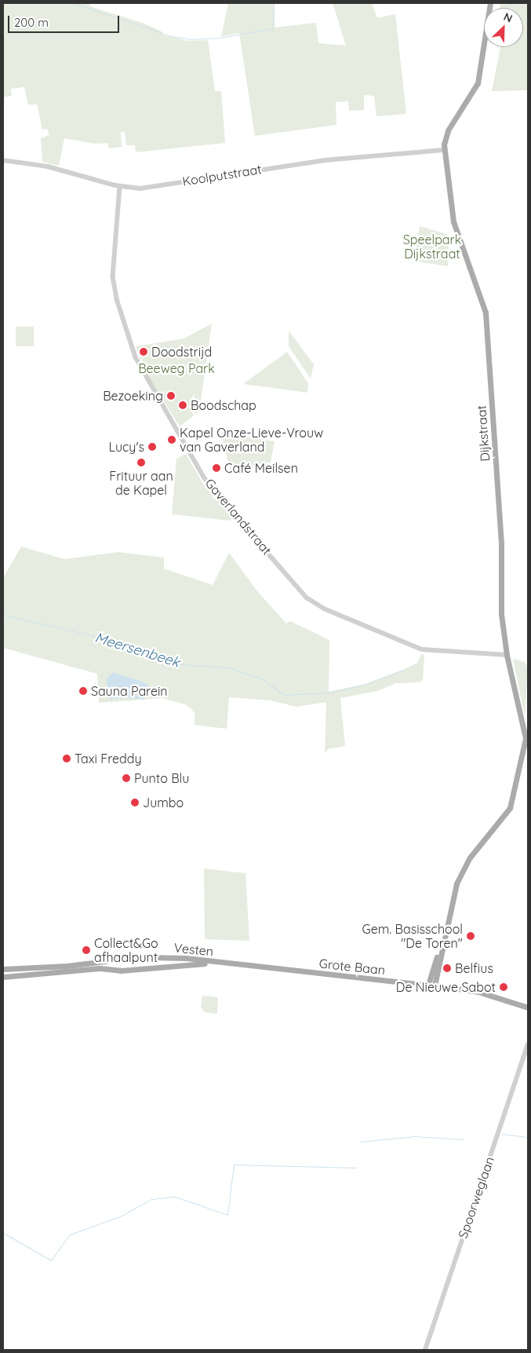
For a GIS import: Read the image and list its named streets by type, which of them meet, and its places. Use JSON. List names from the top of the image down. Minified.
{"streets":{"main road":["Dijkstraat","Vesten","Grote Baan"],"street":["Koolputstraat","Gaverlandstraat","Spoorweglaan"]},"crossings":[["Koolputstraat","Dijkstraat"],["Koolputstraat","Gaverlandstraat"],["Dijkstraat","Gaverlandstraat"],["Dijkstraat","Grote Baan"],["Vesten","Grote Baan"]],"water":["Meersenbeek"],"parks":["Speelpark Dijkstraat","Beeweg Park"],"places":["Doodstrijd","Bezoeking","Boodschap","Kapel Onze-Lieve-Vrouw van Gaverland","Lucy's","Frituur aan de Kapel","Café Meilsen","Sauna Parein","Taxi Freddy","Punto Blu","Jumbo","Gem. Basisschool \"De Toren\"","Collect&Go afhaalpunt","Belfius","De Nieuwe Sabot"],"scale_bar":"200 m","north":"top right"}
